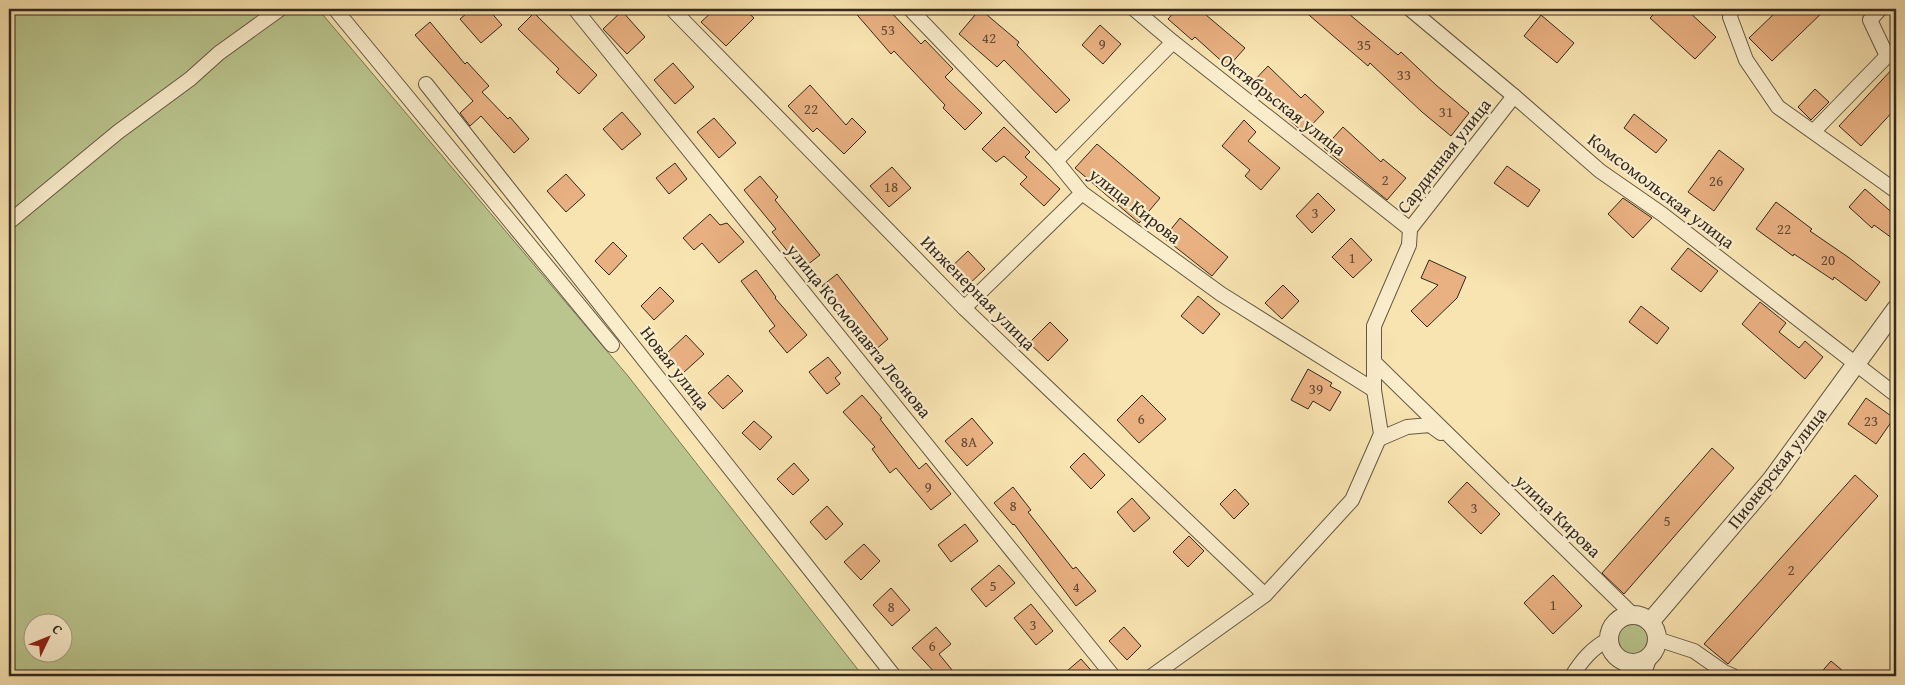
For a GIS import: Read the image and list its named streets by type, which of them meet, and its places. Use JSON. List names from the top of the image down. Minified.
{"streets":{"street":["Октябрьская улица","Сардинная улица","Комсомольская улица","улица Кирова","Инженерная улица","улица Космонавта Леонова","Новая улица","Пионерская улица"]},"crossings":[["Октябрьская улица","Сардинная улица"],["Сардинная улица","Комсомольская улица"],["Сардинная улица","улица Кирова"],["Сардинная улица","Инженерная улица"],["Комсомольская улица","Пионерская улица"],["улица Кирова","Пионерская улица"]],"house_numbers":["53","42","9","35","33","22","31","2","26","18","3","22","1","20","39","6","23","8А","9","8","3","5","2","5","4","1","8","3","6"],"north":"top right"}
